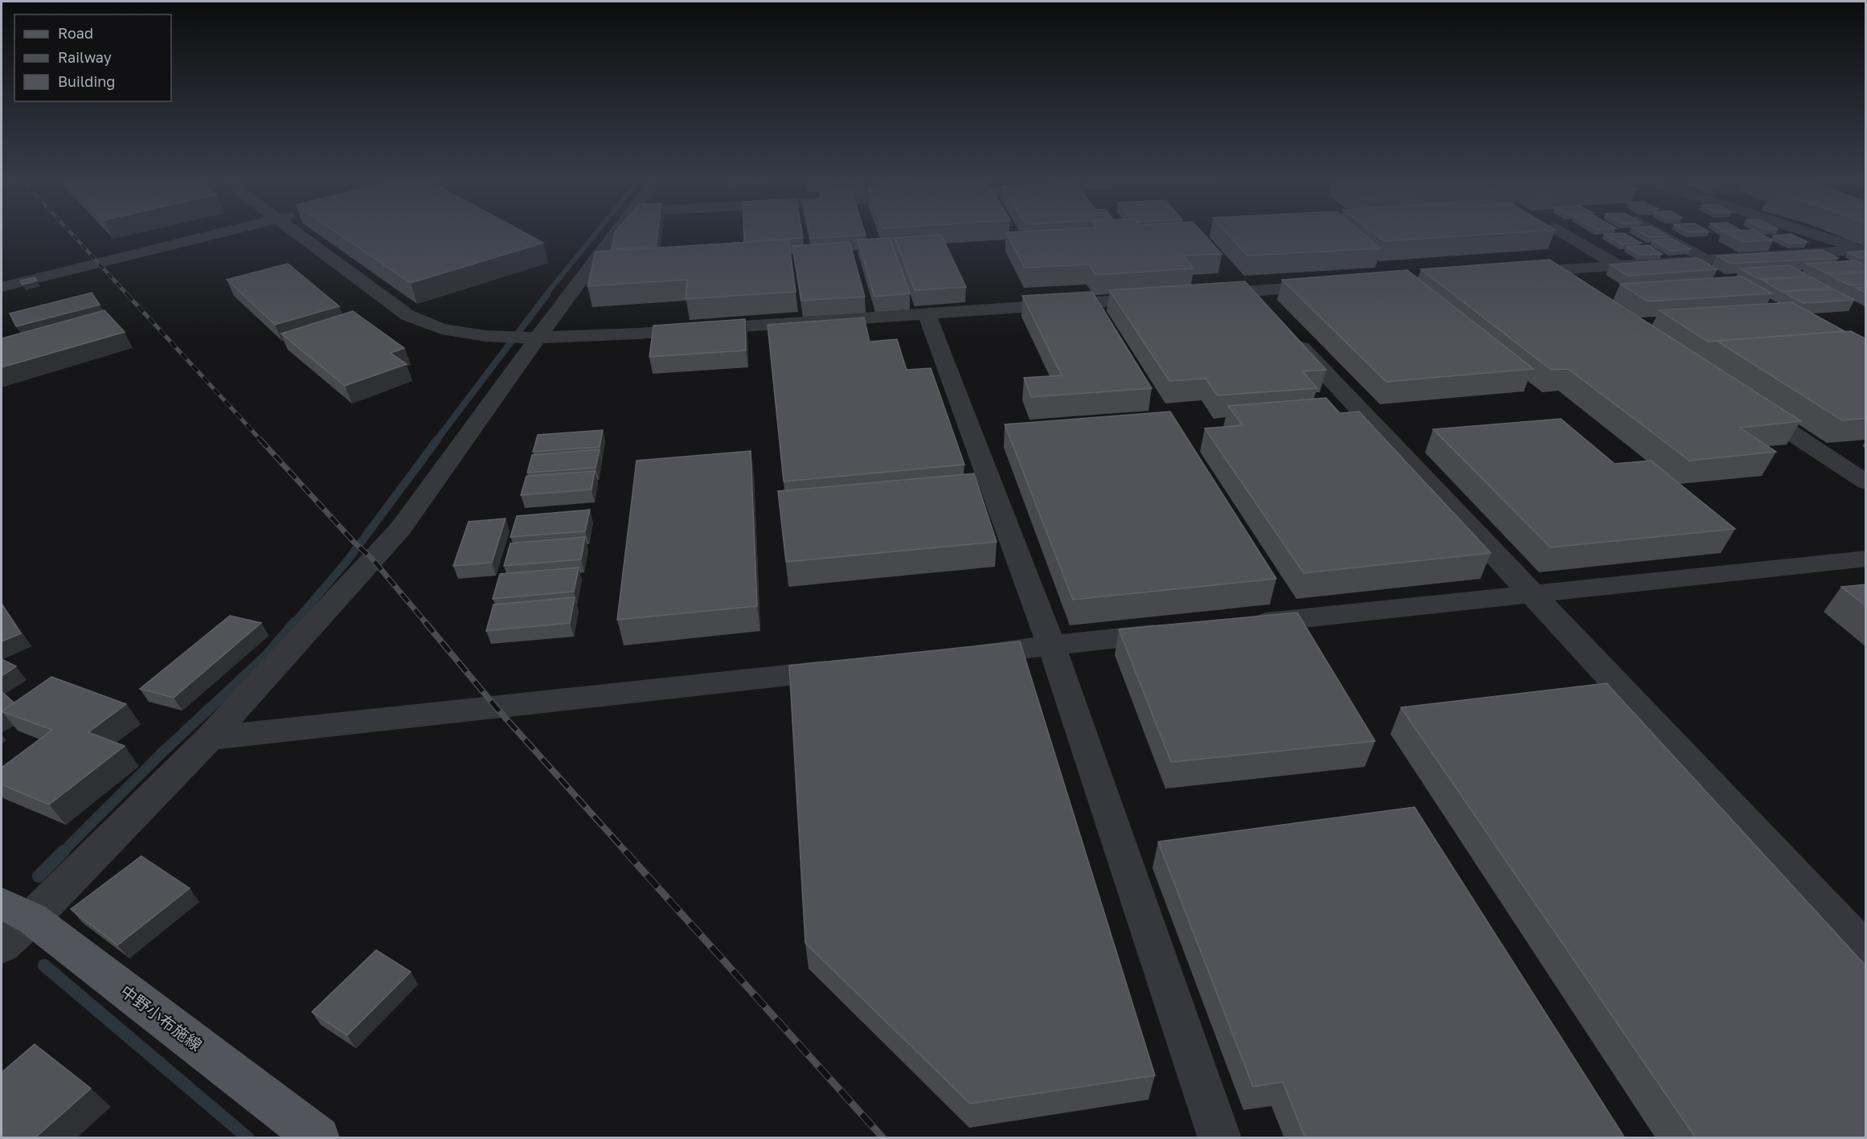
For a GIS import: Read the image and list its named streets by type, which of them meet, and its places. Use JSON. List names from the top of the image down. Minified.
{"streets":{"main road":["中野小布施線"]},"legend":["Road","Railway","Building"]}
